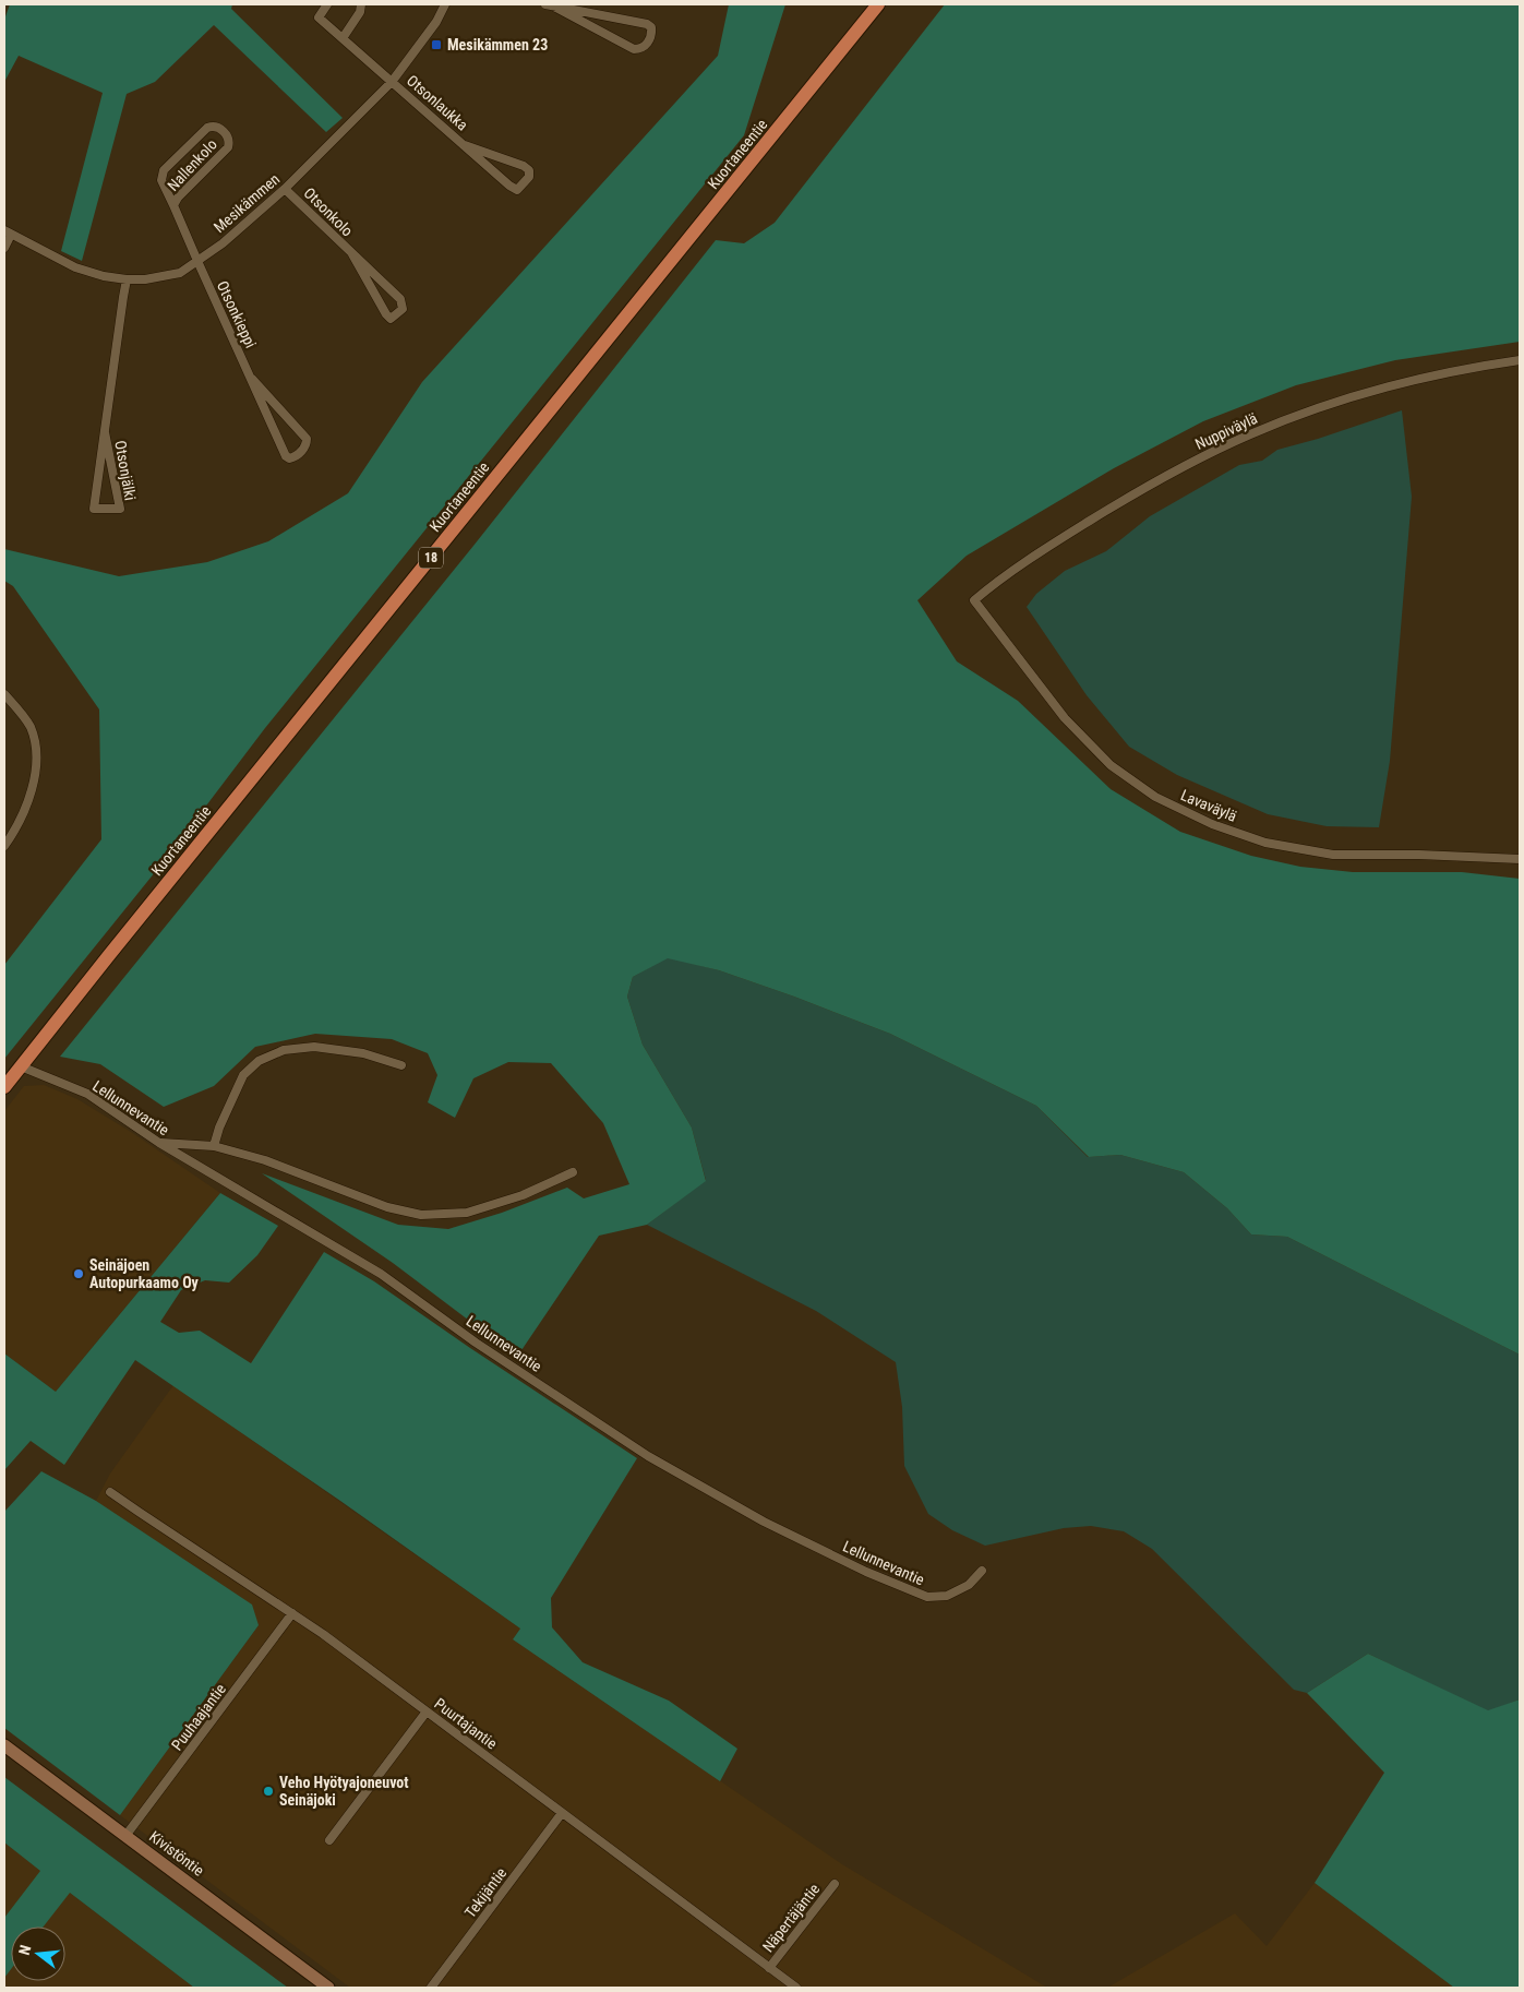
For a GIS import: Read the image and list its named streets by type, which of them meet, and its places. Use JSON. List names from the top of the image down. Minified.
{"streets":{"highway":["Kuortaneentie","18"],"main road":["Kivistöntie"],"street":["Otsonlaukka","Nallenkolo","Mesikämmen","Otsonkolo","Otsonkieppi","Nuppiväylä","Otsonjälki","Lavaväylä","Lellunnevantie","Puuhaajantie","Puurtajantie","Tekijäntie","Näpertäjäntie"]},"crossings":[["Otsonlaukka","Mesikämmen"],["Kuortaneentie","Lellunnevantie"],["Nallenkolo","Mesikämmen"],["Nallenkolo","Otsonkieppi"],["Mesikämmen","Otsonkolo"],["Mesikämmen","Otsonkieppi"],["Mesikämmen","Otsonjälki"],["Nuppiväylä","Lavaväylä"],["Puuhaajantie","Puurtajantie"],["Puuhaajantie","Kivistöntie"],["Puurtajantie","Tekijäntie"],["Puurtajantie","Näpertäjäntie"]],"places":{"transit":["Mesikämmen 23"],"other":["Seinäjoen Autopurkaamo Oy","Veho Hyötyajoneuvot Seinäjoki"]},"north":"left"}
